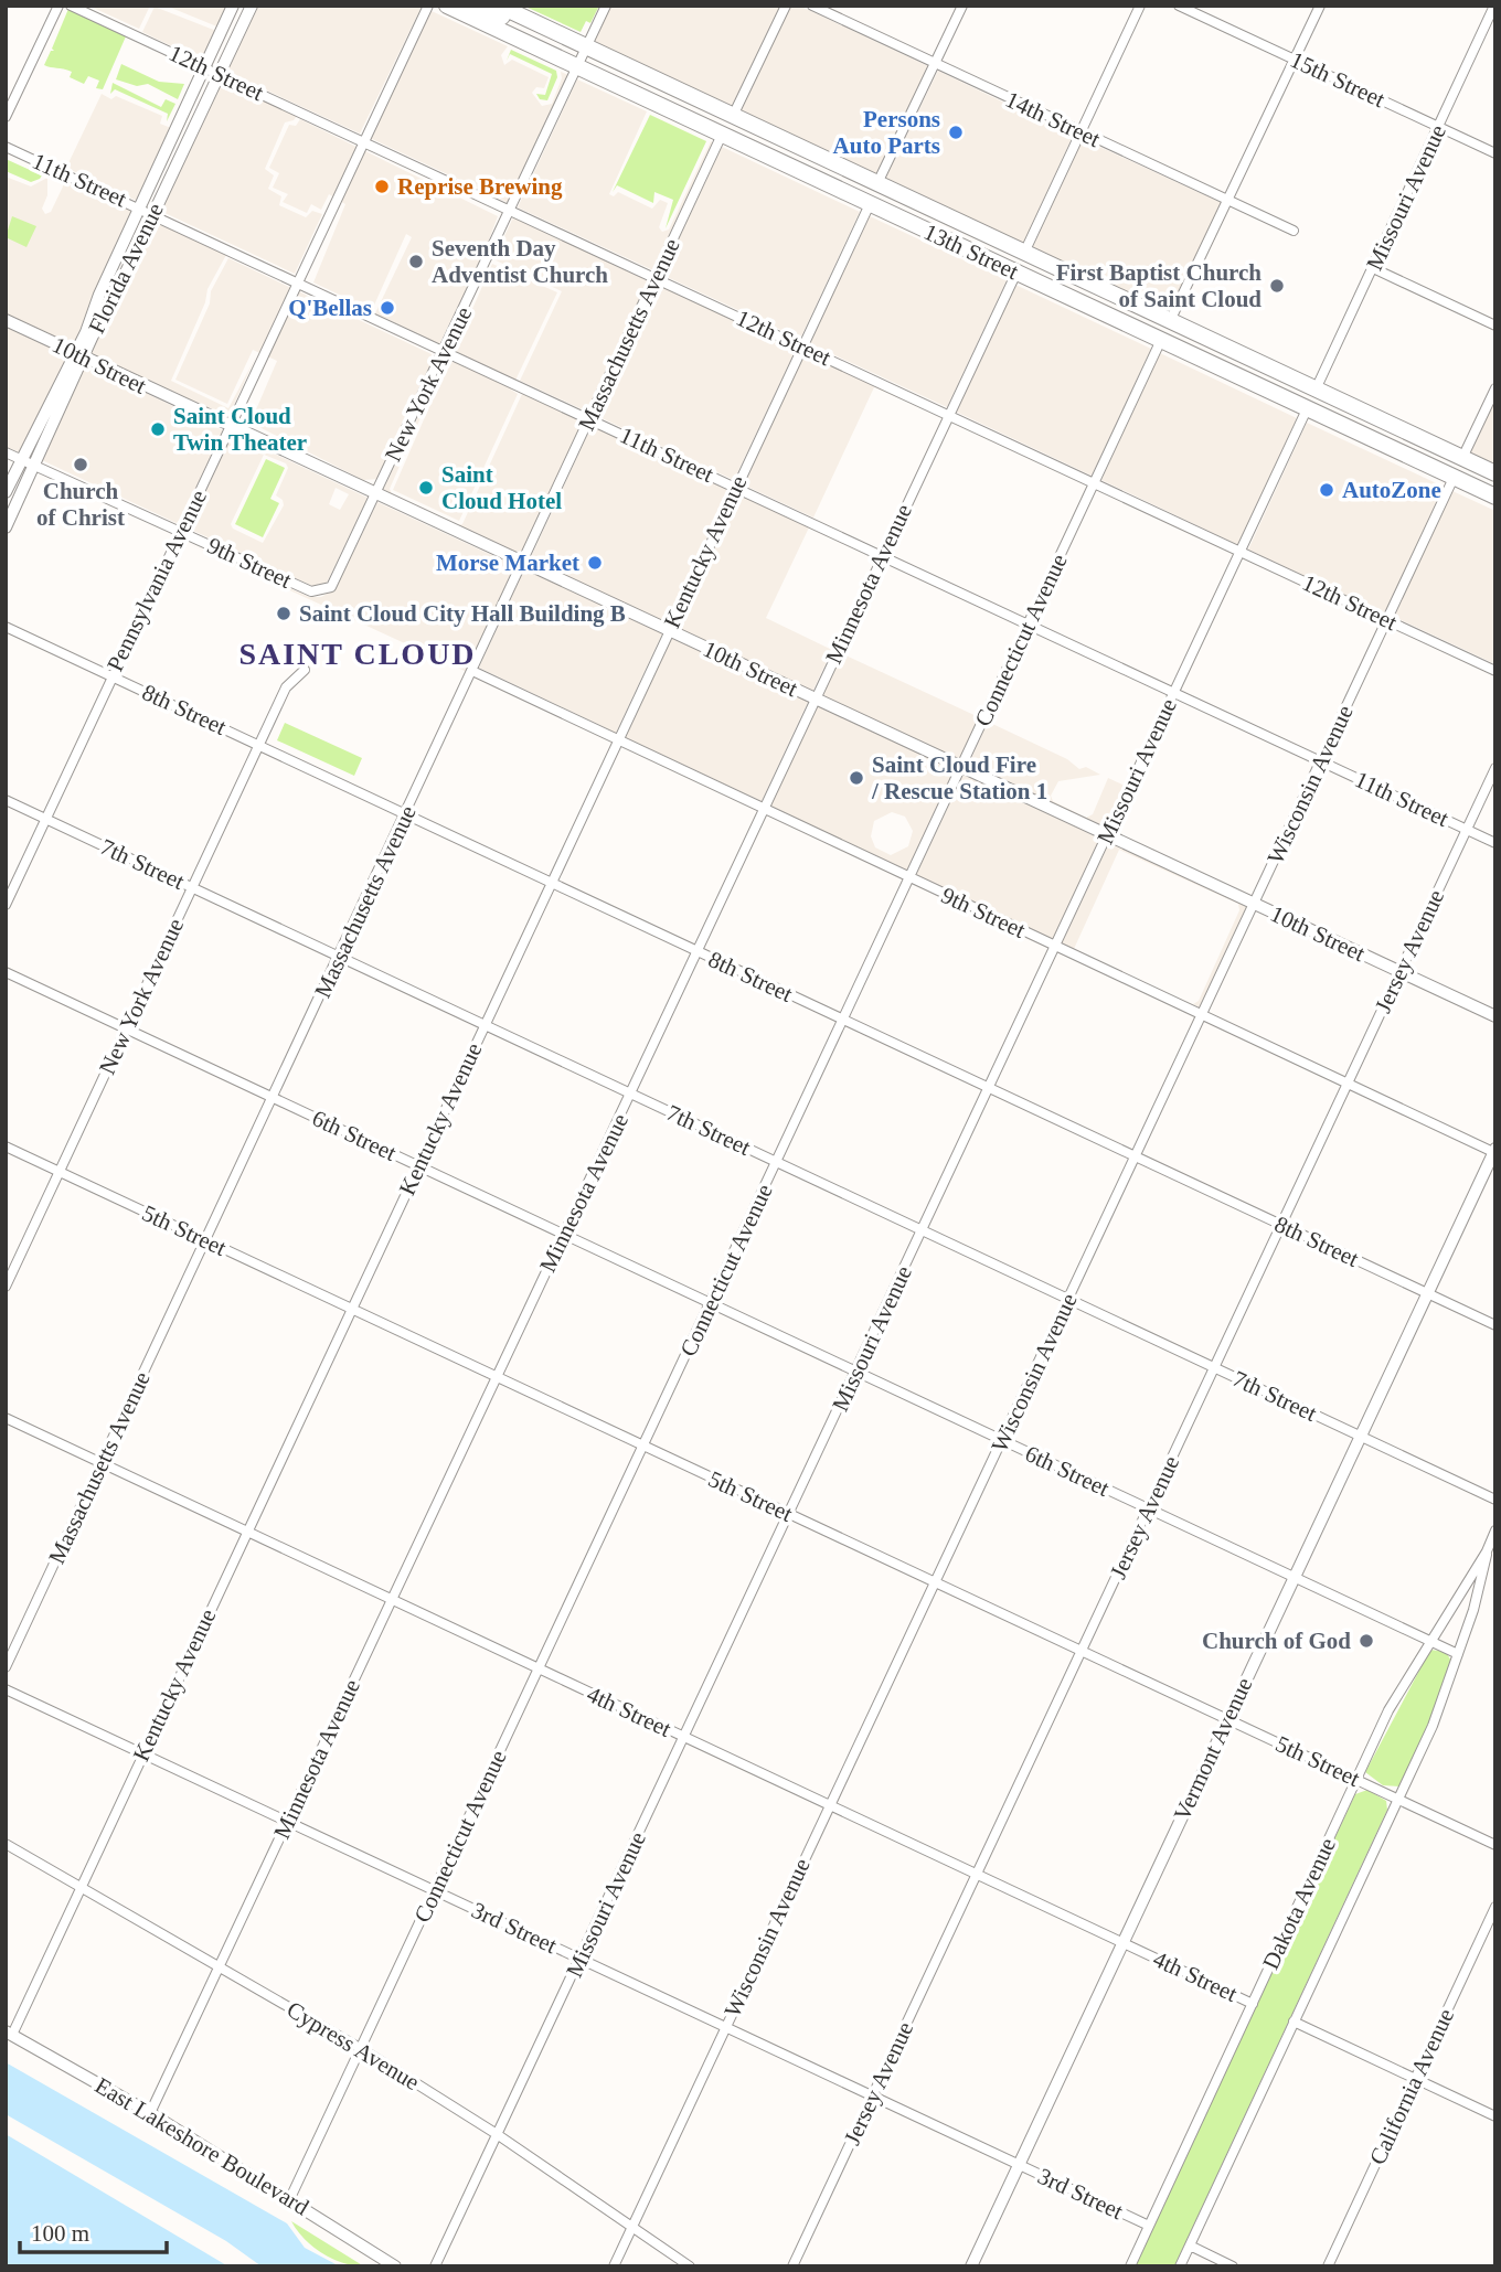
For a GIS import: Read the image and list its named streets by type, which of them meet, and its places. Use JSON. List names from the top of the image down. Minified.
{"streets":{"highway":["13th Street"],"street":["12th Street","15th Street","14th Street","11th Street","Missouri Avenue","Florida Avenue","Massachusetts Avenue","10th Street","New York Avenue","Kentucky Avenue","9th Street","Pennsylvania Avenue","Minnesota Avenue","Connecticut Avenue","8th Street","Wisconsin Avenue","7th Street","Jersey Avenue","6th Street","5th Street","4th Street","Vermont Avenue","Dakota Avenue","3rd Street","Cypress Avenue","California Avenue","East Lakeshore Boulevard"]},"crossings":[["12th Street","Missouri Avenue"],["12th Street","Florida Avenue"],["12th Street","Massachusetts Avenue"],["12th Street","New York Avenue"],["12th Street","Kentucky Avenue"],["12th Street","Pennsylvania Avenue"],["12th Street","Minnesota Avenue"],["12th Street","Connecticut Avenue"],["12th Street","Wisconsin Avenue"],["15th Street","Missouri Avenue"],["11th Street","Missouri Avenue"],["11th Street","Florida Avenue"],["11th Street","Massachusetts Avenue"],["11th Street","New York Avenue"],["11th Street","Kentucky Avenue"],["11th Street","Pennsylvania Avenue"],["11th Street","Minnesota Avenue"],["11th Street","Connecticut Avenue"],["11th Street","Wisconsin Avenue"],["11th Street","Jersey Avenue"],["Missouri Avenue","13th Street"],["Missouri Avenue","10th Street"],["Missouri Avenue","9th Street"],["Missouri Avenue","8th Street"],["Missouri Avenue","7th Street"],["Missouri Avenue","6th Street"],["Missouri Avenue","5th Street"],["Missouri Avenue","4th Street"],["Missouri Avenue","3rd Street"],["Missouri Avenue","Cypress Avenue"],["13th Street","Massachusetts Avenue"],["13th Street","New York Avenue"],["13th Street","Kentucky Avenue"],["13th Street","Minnesota Avenue"],["13th Street","Connecticut Avenue"],["13th Street","Wisconsin Avenue"],["Florida Avenue","10th Street"],["Florida Avenue","9th Street"],["Massachusetts Avenue","10th Street"],["Massachusetts Avenue","9th Street"],["Massachusetts Avenue","8th Street"],["Massachusetts Avenue","7th Street"],["Massachusetts Avenue","6th Street"],["Massachusetts Avenue","5th Street"],["Massachusetts Avenue","4th Street"],["10th Street","New York Avenue"],["10th Street","Kentucky Avenue"],["10th Street","Pennsylvania Avenue"],["10th Street","Minnesota Avenue"],["10th Street","Connecticut Avenue"],["10th Street","Wisconsin Avenue"],["10th Street","Jersey Avenue"],["New York Avenue","9th Street"],["New York Avenue","8th Street"],["New York Avenue","7th Street"],["New York Avenue","6th Street"],["New York Avenue","5th Street"],["Kentucky Avenue","9th Street"],["Kentucky Avenue","8th Street"],["Kentucky Avenue","7th Street"],["Kentucky Avenue","6th Street"],["Kentucky Avenue","5th Street"],["Kentucky Avenue","4th Street"],["Kentucky Avenue","3rd Street"],["Kentucky Avenue","Cypress Avenue"],["Kentucky Avenue","East Lakeshore Boulevard"],["9th Street","Pennsylvania Avenue"],["9th Street","Minnesota Avenue"],["9th Street","Connecticut Avenue"],["9th Street","Wisconsin Avenue"],["9th Street","Jersey Avenue"],["9th Street","Vermont Avenue"],["Pennsylvania Avenue","8th Street"],["Pennsylvania Avenue","7th Street"],["Minnesota Avenue","8th Street"],["Minnesota Avenue","7th Street"],["Minnesota Avenue","6th Street"],["Minnesota Avenue","5th Street"],["Minnesota Avenue","4th Street"],["Minnesota Avenue","3rd Street"],["Minnesota Avenue","Cypress Avenue"],["Minnesota Avenue","East Lakeshore Boulevard"],["Connecticut Avenue","8th Street"],["Connecticut Avenue","7th Street"],["Connecticut Avenue","6th Street"],["Connecticut Avenue","5th Street"],["Connecticut Avenue","4th Street"],["Connecticut Avenue","3rd Street"],["Connecticut Avenue","Cypress Avenue"],["Connecticut Avenue","East Lakeshore Boulevard"],["8th Street","Wisconsin Avenue"],["8th Street","Jersey Avenue"],["8th Street","Vermont Avenue"],["Wisconsin Avenue","7th Street"],["Wisconsin Avenue","6th Street"],["Wisconsin Avenue","5th Street"],["Wisconsin Avenue","4th Street"],["Wisconsin Avenue","3rd Street"],["Wisconsin Avenue","Cypress Avenue"],["7th Street","Jersey Avenue"],["7th Street","Vermont Avenue"],["Jersey Avenue","6th Street"],["Jersey Avenue","5th Street"],["Jersey Avenue","4th Street"],["Jersey Avenue","3rd Street"],["6th Street","Vermont Avenue"],["6th Street","Dakota Avenue"],["5th Street","Vermont Avenue"],["5th Street","Dakota Avenue"],["4th Street","Vermont Avenue"],["4th Street","Dakota Avenue"],["Vermont Avenue","3rd Street"],["Dakota Avenue","3rd Street"]],"districts":["SAINT CLOUD"],"places":["Persons Auto Parts","Reprise Brewing","Seventh Day Adventist Church","First Baptist Church of Saint Cloud","Q'Bellas","Saint Cloud Twin Theater","Church of Christ","Saint Cloud Hotel","AutoZone","Morse Market","Saint Cloud City Hall Building B","Saint Cloud Fire / Rescue Station 1","Church of God"],"scale_bar":"100 m"}
